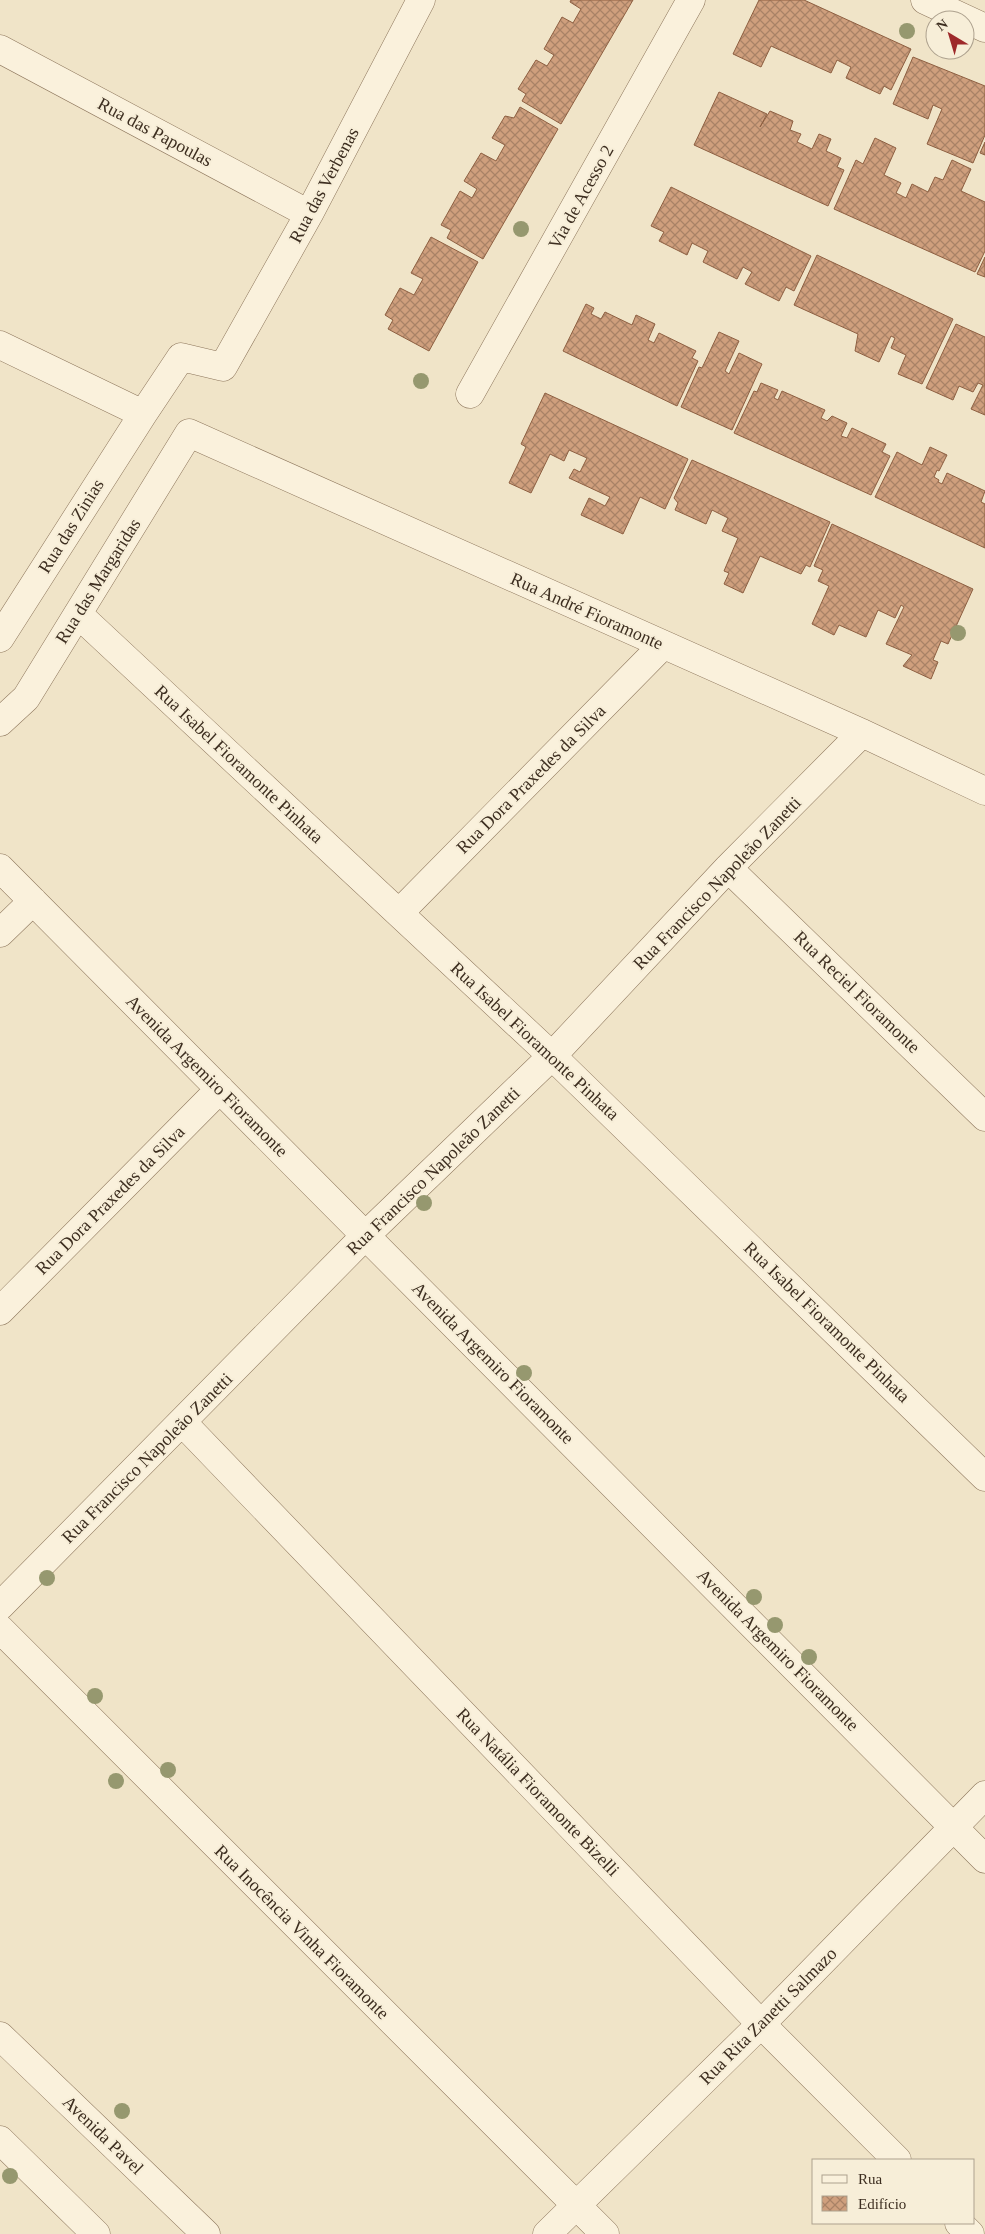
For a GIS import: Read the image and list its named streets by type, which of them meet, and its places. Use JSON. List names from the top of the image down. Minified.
{"streets":{"street":["Rua das Papoulas","Rua das Verbenas","Via de Acesso 2","Rua das Zinias","Rua das Margaridas","Rua André Fioramonte","Rua Isabel Fioramonte Pinhata","Rua Dora Praxedes da Silva","Rua Francisco Napoleão Zanetti","Rua Reciel Fioramonte","Avenida Argemiro Fioramonte","Rua Natália Fioramonte Bizelli","Rua Inocência Vinha Fioramonte","Rua Rita Zanetti Salmazo","Avenida Pavel"]},"crossings":[["Rua das Papoulas","Rua das Verbenas"],["Rua das Verbenas","Rua das Zinias"],["Rua das Margaridas","Rua André Fioramonte"],["Rua das Margaridas","Rua Isabel Fioramonte Pinhata"],["Rua André Fioramonte","Rua Dora Praxedes da Silva"],["Rua André Fioramonte","Rua Francisco Napoleão Zanetti"],["Rua Isabel Fioramonte Pinhata","Rua Dora Praxedes da Silva"],["Rua Isabel Fioramonte Pinhata","Rua Francisco Napoleão Zanetti"],["Rua Dora Praxedes da Silva","Avenida Argemiro Fioramonte"],["Rua Francisco Napoleão Zanetti","Rua Reciel Fioramonte"],["Rua Francisco Napoleão Zanetti","Avenida Argemiro Fioramonte"],["Rua Francisco Napoleão Zanetti","Rua Natália Fioramonte Bizelli"],["Avenida Argemiro Fioramonte","Rua Rita Zanetti Salmazo"],["Rua Natália Fioramonte Bizelli","Rua Rita Zanetti Salmazo"],["Rua Inocência Vinha Fioramonte","Rua Rita Zanetti Salmazo"]],"legend":["Rua","Edifício"],"north":"top left"}
